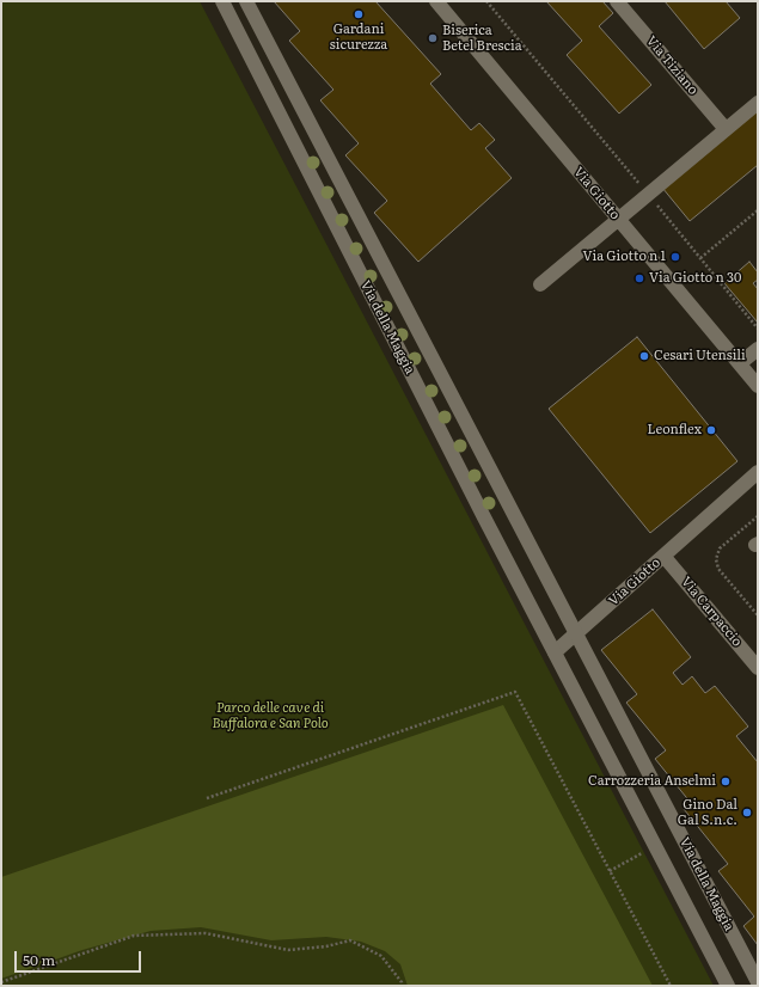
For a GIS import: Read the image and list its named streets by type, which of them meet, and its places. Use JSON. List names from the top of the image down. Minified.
{"streets":{"street":["Via Tiziano","Via Giotto","Via della Maggia","Via Carpaccio"]},"crossings":[["Via Giotto","Via della Maggia"],["Via Giotto","Via Carpaccio"]],"parks":["Parco delle cave di Buffalora e San Polo"],"places":["Gardani sicurezza","Biserica Betel Brescia","Via Giotto n 1","Via Giotto n 30","Cesari Utensili","Leonflex","Carrozzeria Anselmi","Gino Dal Gal S.n.c."],"scale_bar":"50 m"}
